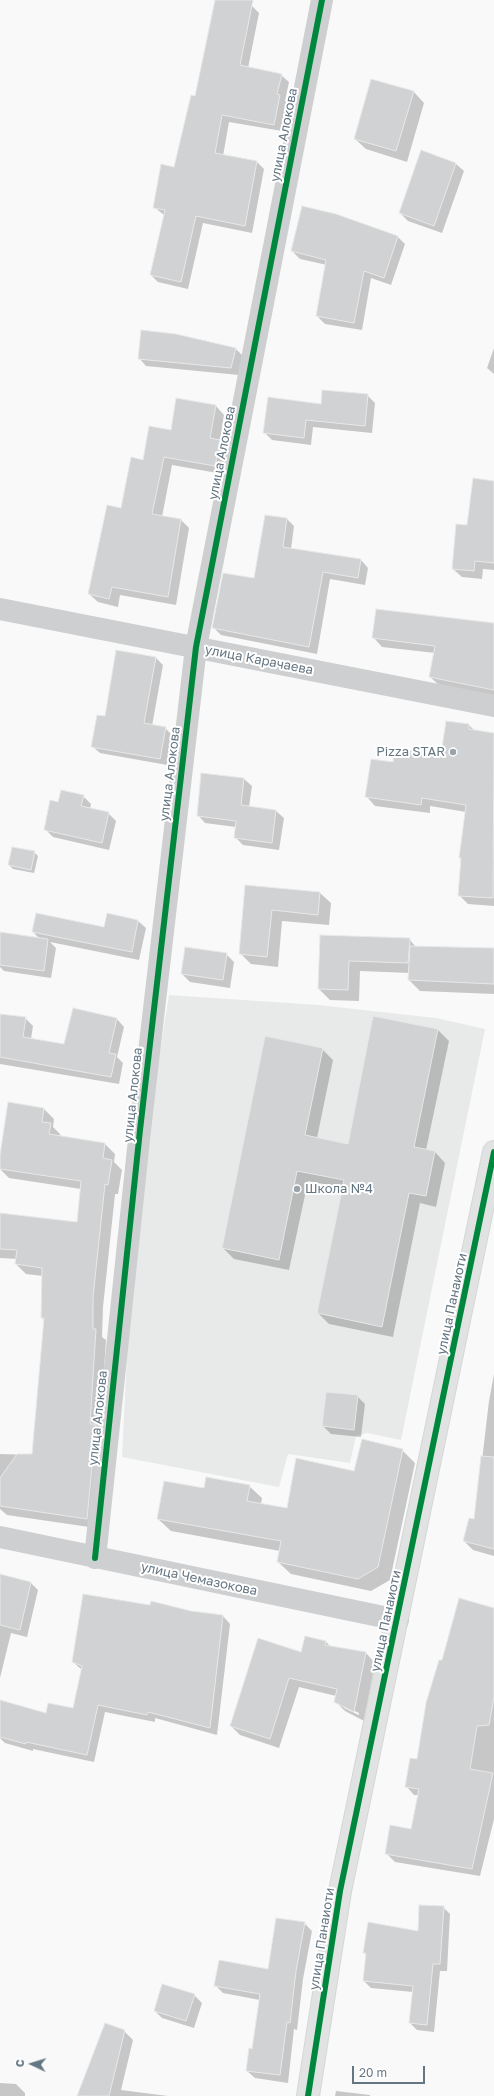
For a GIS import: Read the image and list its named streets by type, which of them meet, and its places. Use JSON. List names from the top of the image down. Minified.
{"streets":{"street":["улица Алокова","улица Карачаева","улица Панаиоти","улица Чемазокова"]},"crossings":[["улица Алокова","улица Карачаева"],["улица Алокова","улица Чемазокова"],["улица Панаиоти","улица Чемазокова"]],"places":["Pizza STAR","Школа №4"],"scale_bar":"20 m","north":"left"}
